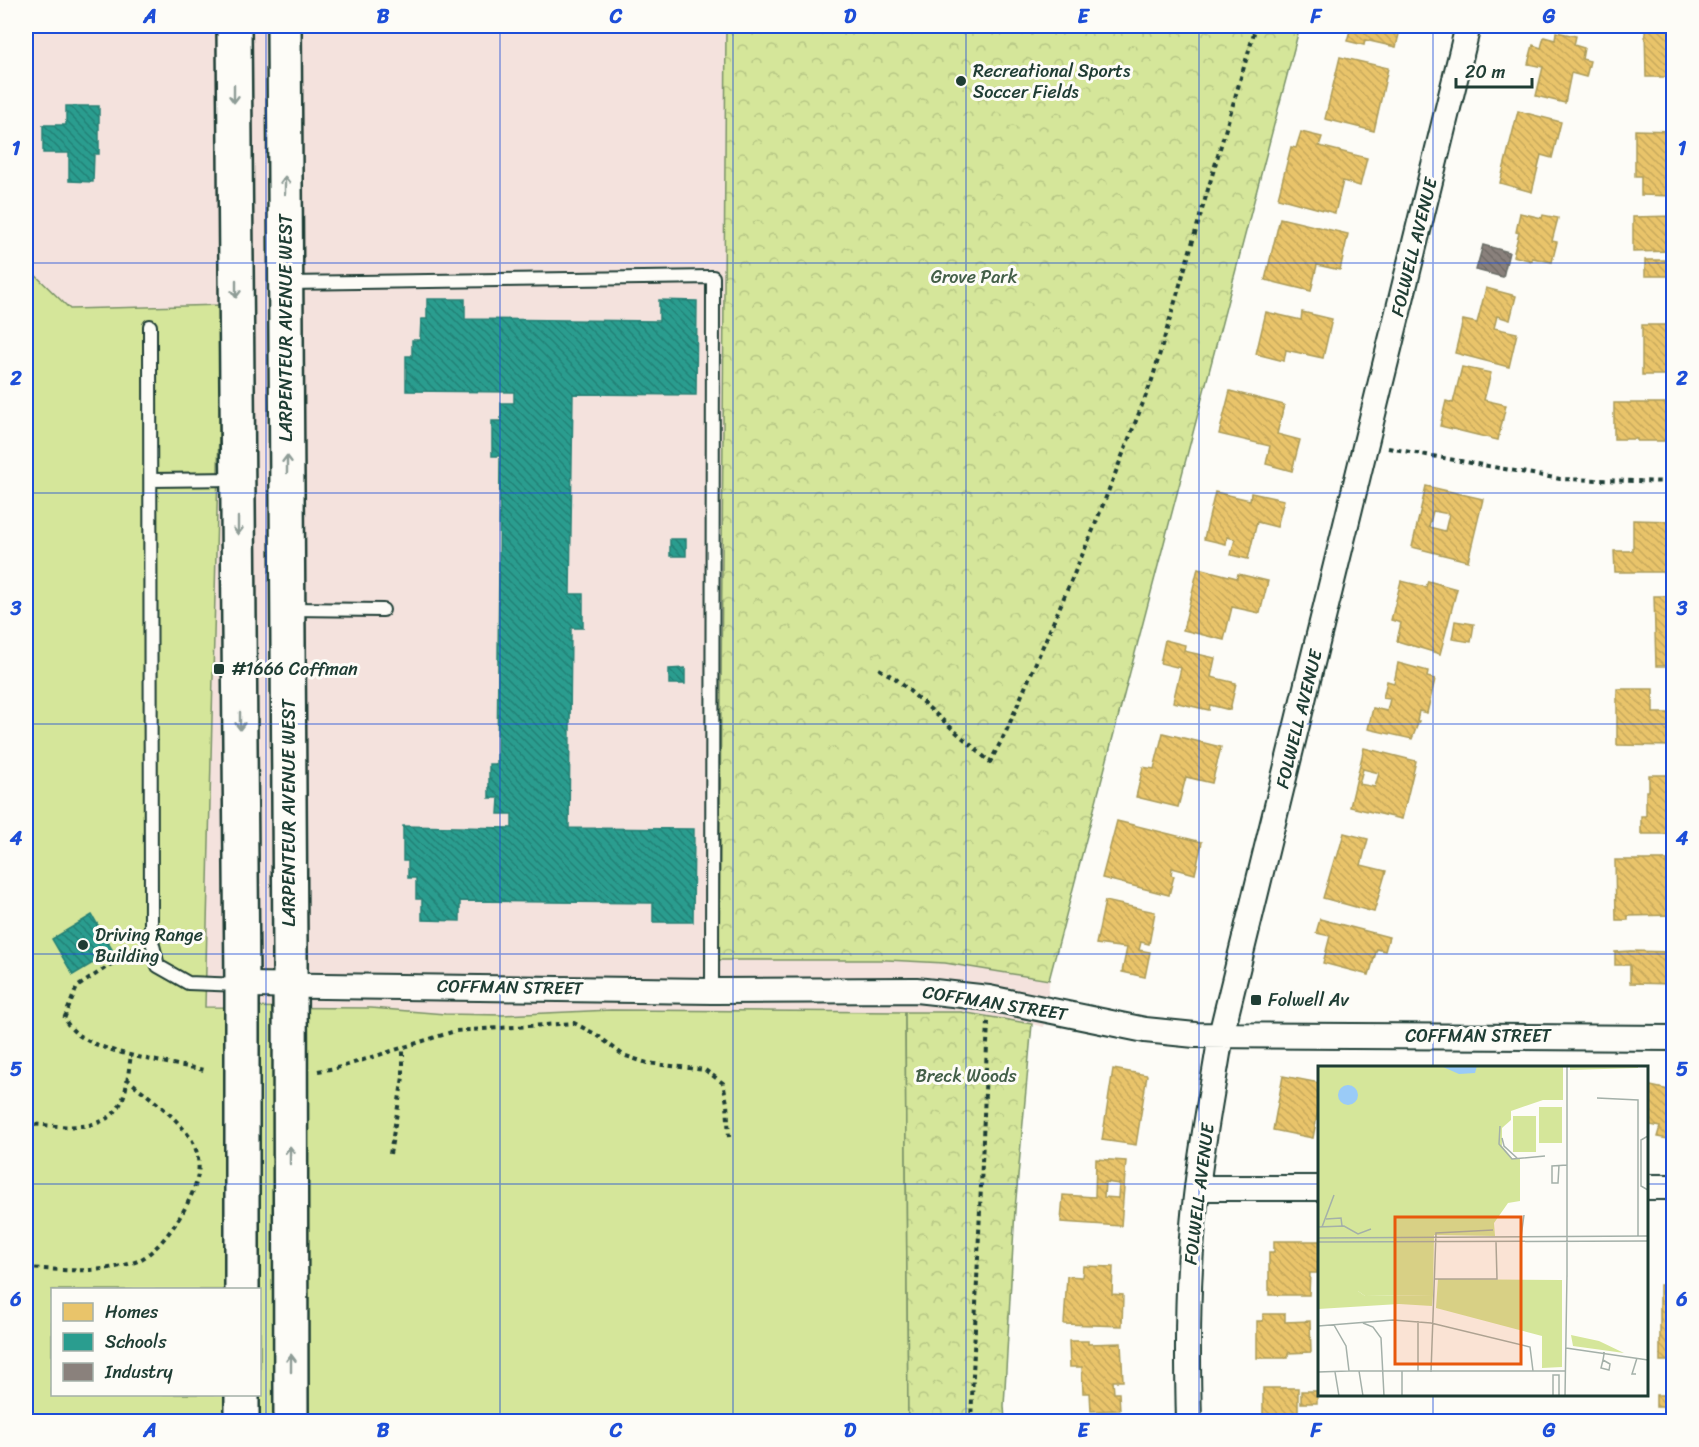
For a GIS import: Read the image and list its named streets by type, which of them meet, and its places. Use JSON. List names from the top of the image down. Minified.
{"streets":{"main road":["LARPENTEUR AVENUE WEST"],"street":["FOLWELL AVENUE","COFFMAN STREET"]},"crossings":[["FOLWELL AVENUE","COFFMAN STREET"],["LARPENTEUR AVENUE WEST","COFFMAN STREET"]],"parks":["Grove Park","Breck Woods"],"places":{"other":["Recreational Sports Soccer Fields","Driving Range Building"],"transit":["#1666 Coffman","Folwell Av"]},"legend":["Homes","Schools","Industry"],"scale_bar":"20 m","grid":{"columns":["A","B","C","D","E","F","G"],"rows":["1","2","3","4","5","6"]}}
